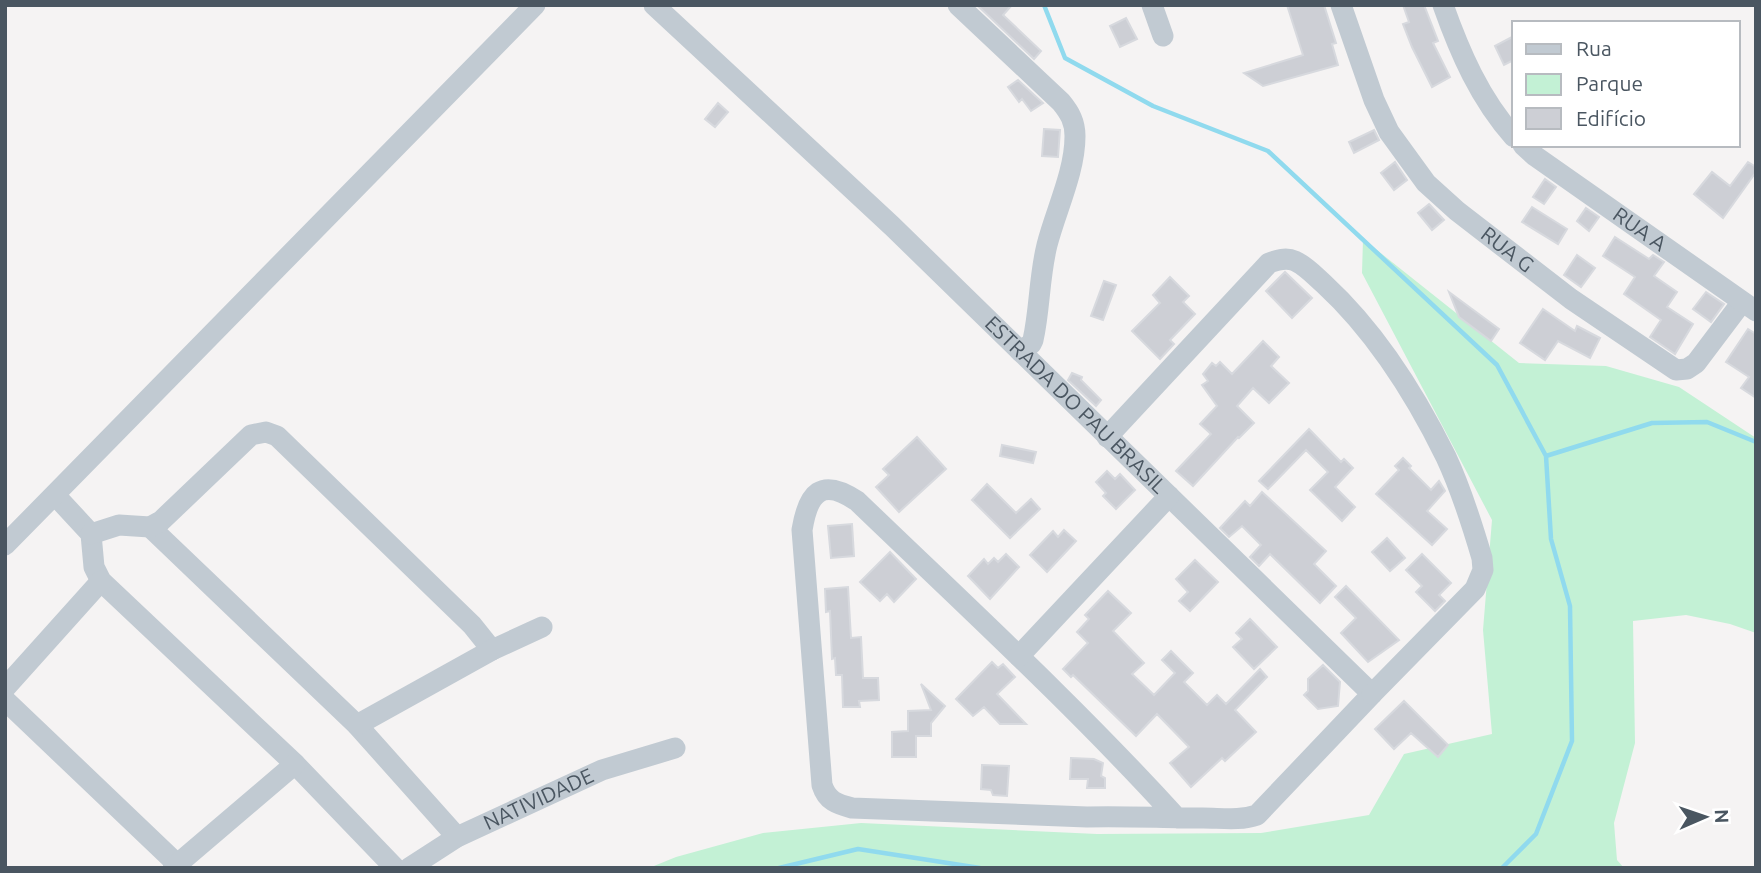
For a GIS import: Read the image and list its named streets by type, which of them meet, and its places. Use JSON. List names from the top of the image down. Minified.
{"streets":{"street":["RUA A","RUA G","ESTRADA DO PAU BRASIL","NATIVIDADE"]},"crossings":[["RUA A","RUA G"]],"legend":["Rua","Parque","Edifício"],"north":"right"}
